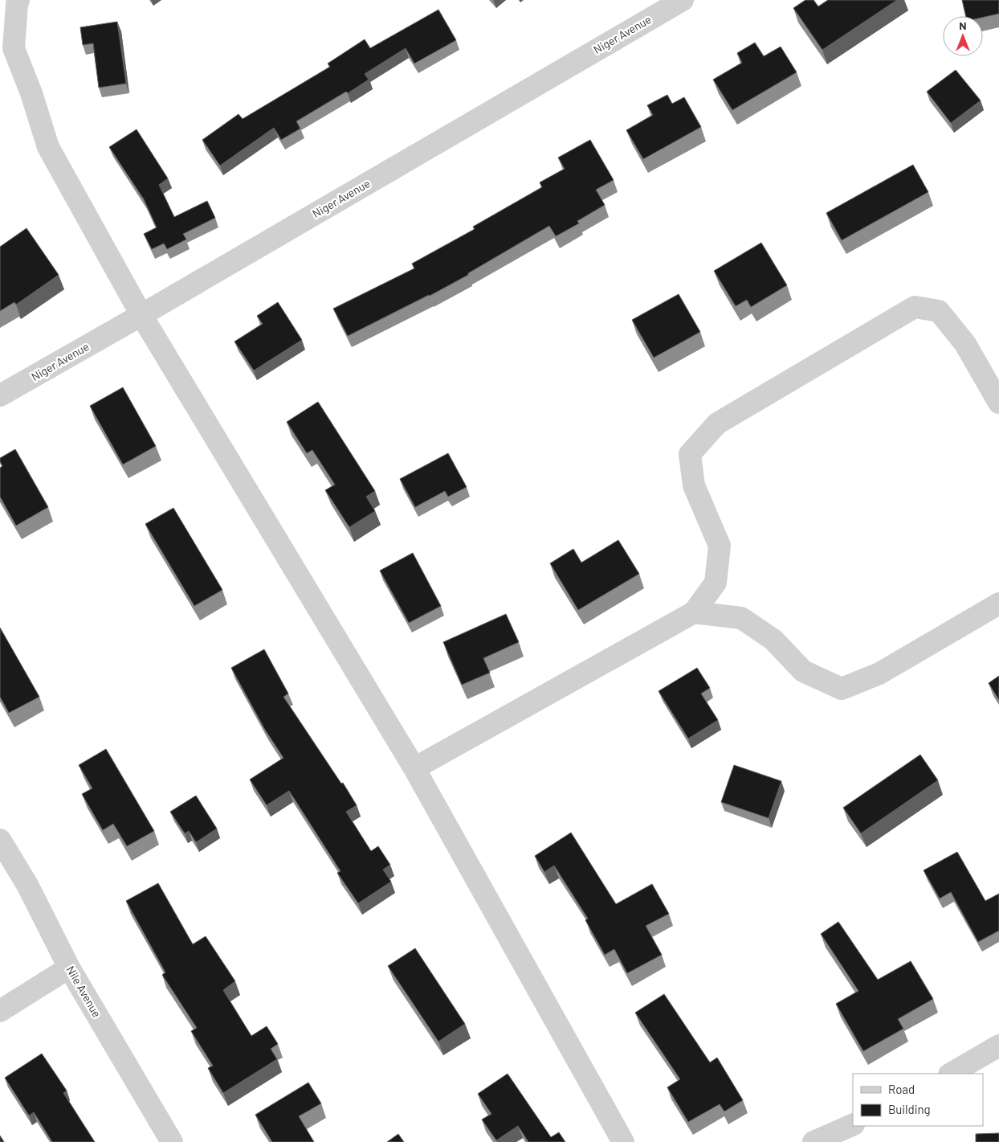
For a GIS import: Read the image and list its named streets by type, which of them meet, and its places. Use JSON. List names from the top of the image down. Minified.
{"streets":{"street":["Niger Avenue","Nile Avenue"]},"legend":["Road","Building"],"north":"top"}
